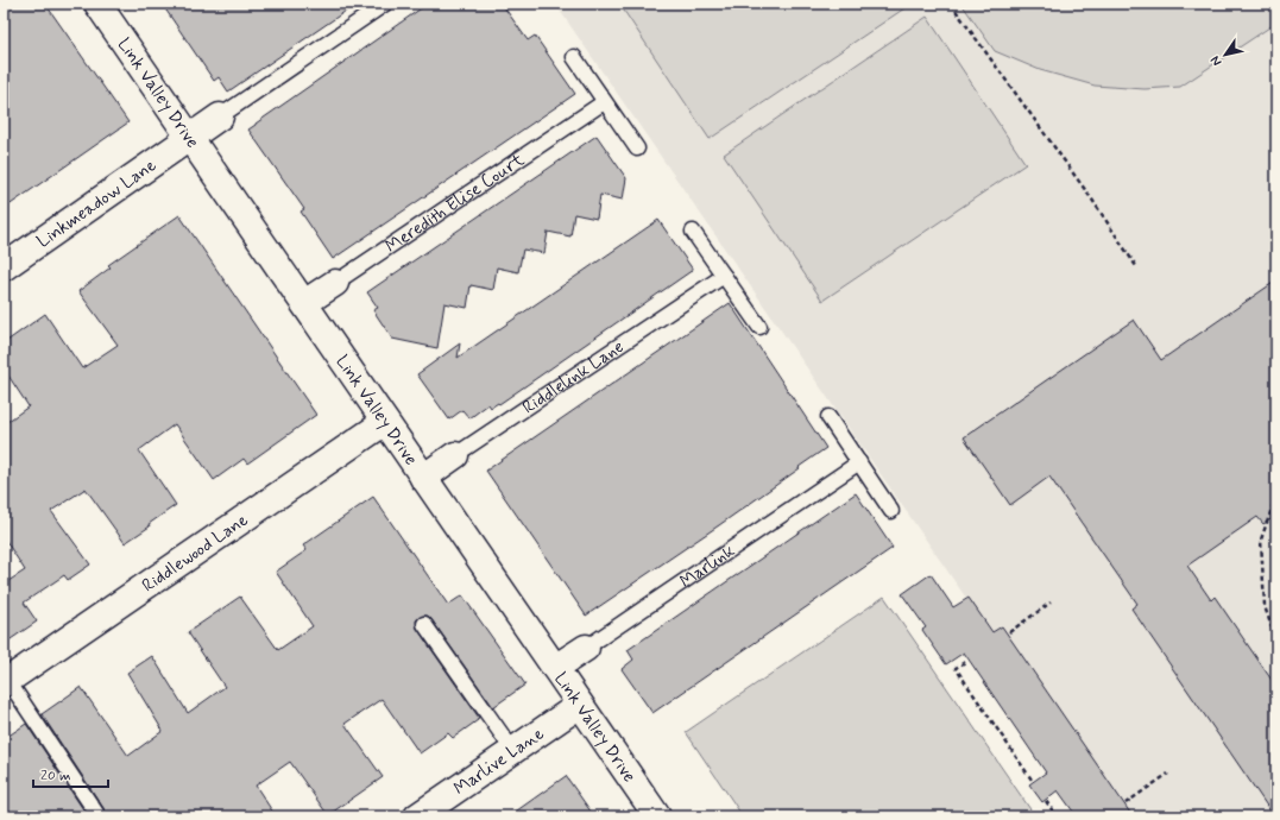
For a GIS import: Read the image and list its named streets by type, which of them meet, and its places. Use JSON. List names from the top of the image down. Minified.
{"streets":{"street":["Link Valley Drive","Linkmeadow Lane","Meredith Elise Court","Riddlelink Lane","Riddlewood Lane","Marlink","Marlive Lane"]},"crossings":[["Link Valley Drive","Linkmeadow Lane"],["Link Valley Drive","Meredith Elise Court"],["Link Valley Drive","Riddlelink Lane"],["Link Valley Drive","Riddlewood Lane"],["Link Valley Drive","Marlink"],["Link Valley Drive","Marlive Lane"]],"scale_bar":"20 m","north":"bottom left"}
